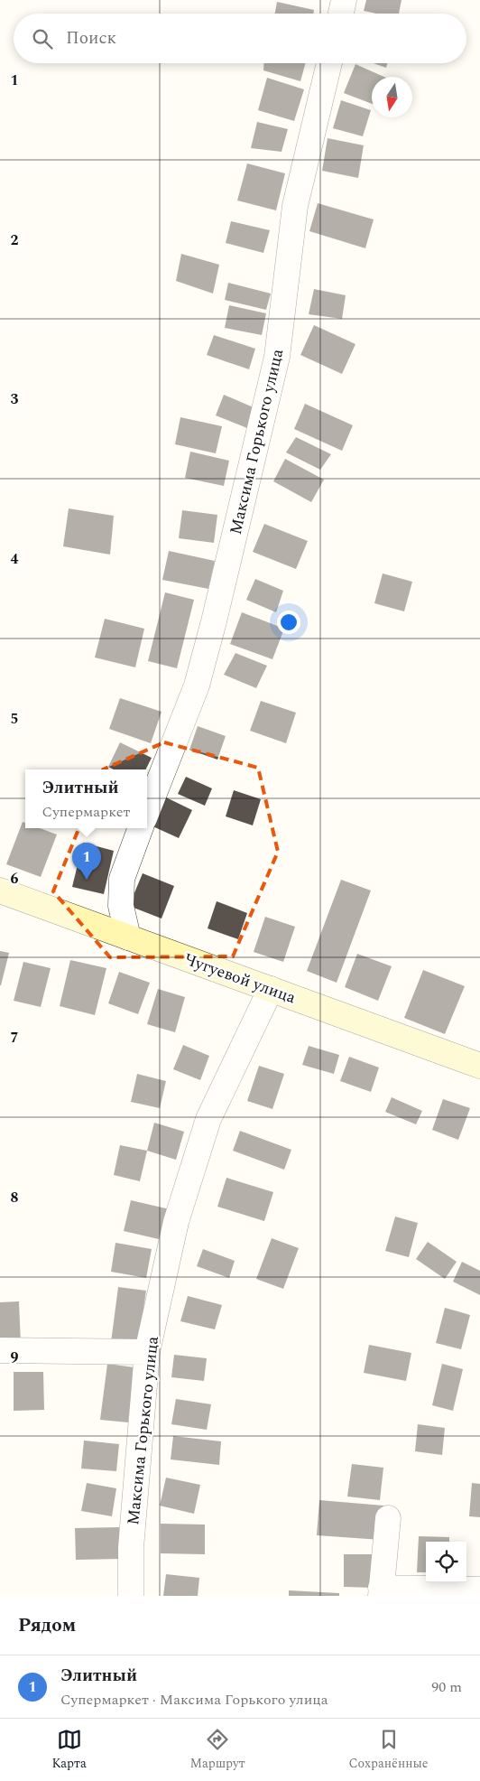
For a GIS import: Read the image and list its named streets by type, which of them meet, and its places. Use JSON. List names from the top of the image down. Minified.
{"streets":{"street":["Максима Горького улица","Чугуевой улица"]},"crossings":[["Максима Горького улица","Чугуевой улица"]],"north":"bottom","page":{"search":"Поиск","popup":["Элитный","Супермаркет"],"pins":"1","heading":"Рядом","list":[{"mark":"1","name":"Элитный","note":"Супермаркет · Максима Горького улица","value":"90 m"}],"nav":["Карта","Маршрут","Сохранённые"]},"grid":{"rows":["1","2","3","4","5","6","7","8","9"]}}
